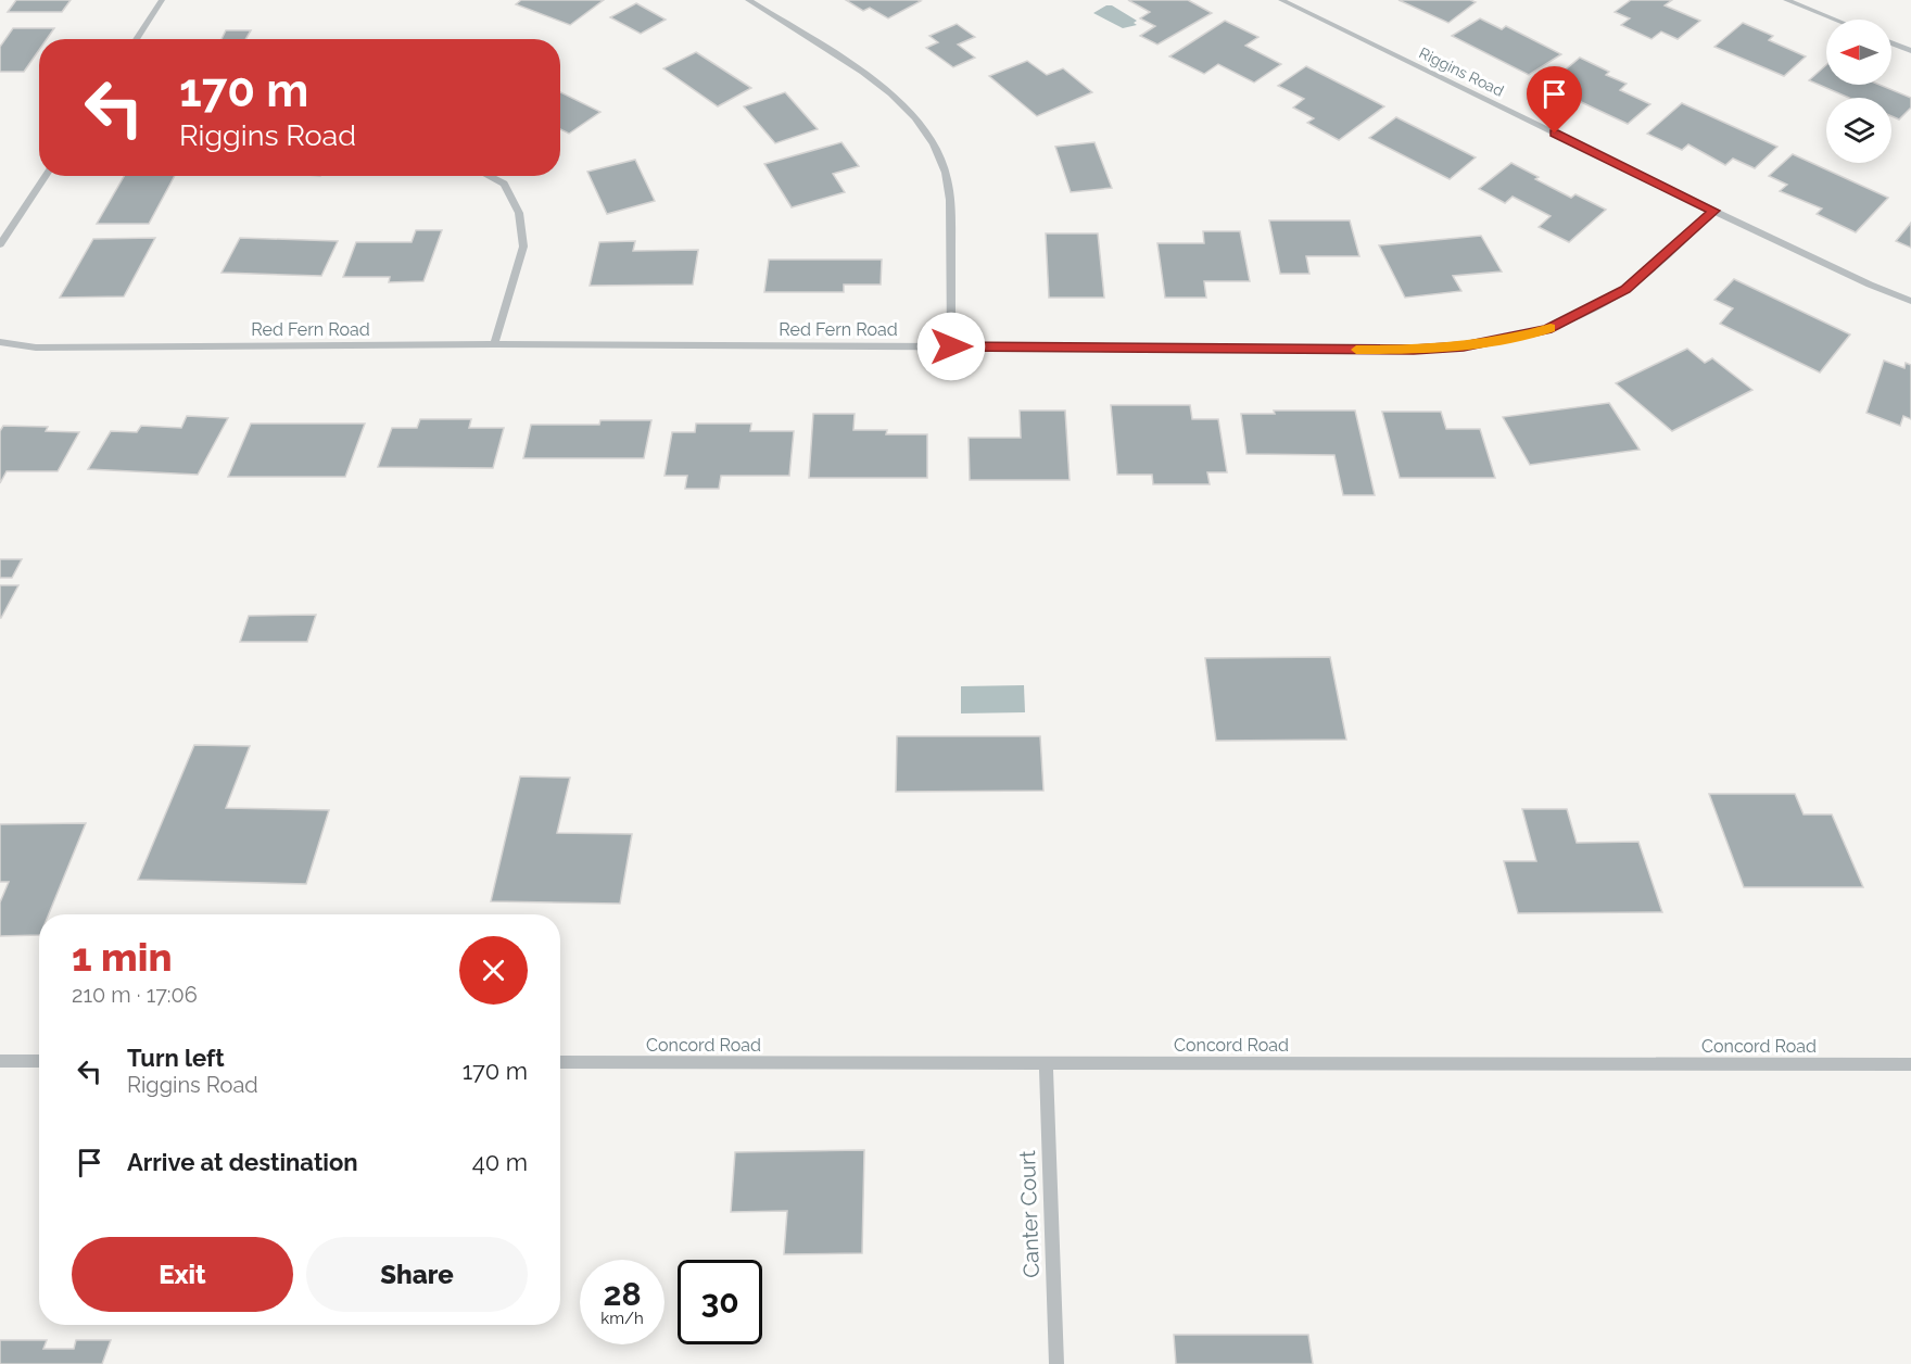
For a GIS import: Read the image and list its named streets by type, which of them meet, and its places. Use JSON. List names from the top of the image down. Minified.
{"streets":{"street":["Riggins Road","Red Fern Road","Concord Road","Canter Court"]},"crossings":[["Riggins Road","Red Fern Road"],["Concord Road","Canter Court"]],"north":"left","page":{"turn":["170 m","Riggins Road"],"heading":["1 min","210 m · 17:06"],"list":[{"name":"Turn left","note":"Riggins Road","value":"170 m"},{"name":"Arrive at destination","value":"40 m"}],"buttons":["Exit","Share"],"speed":"28 km/h","limit":"30"}}
